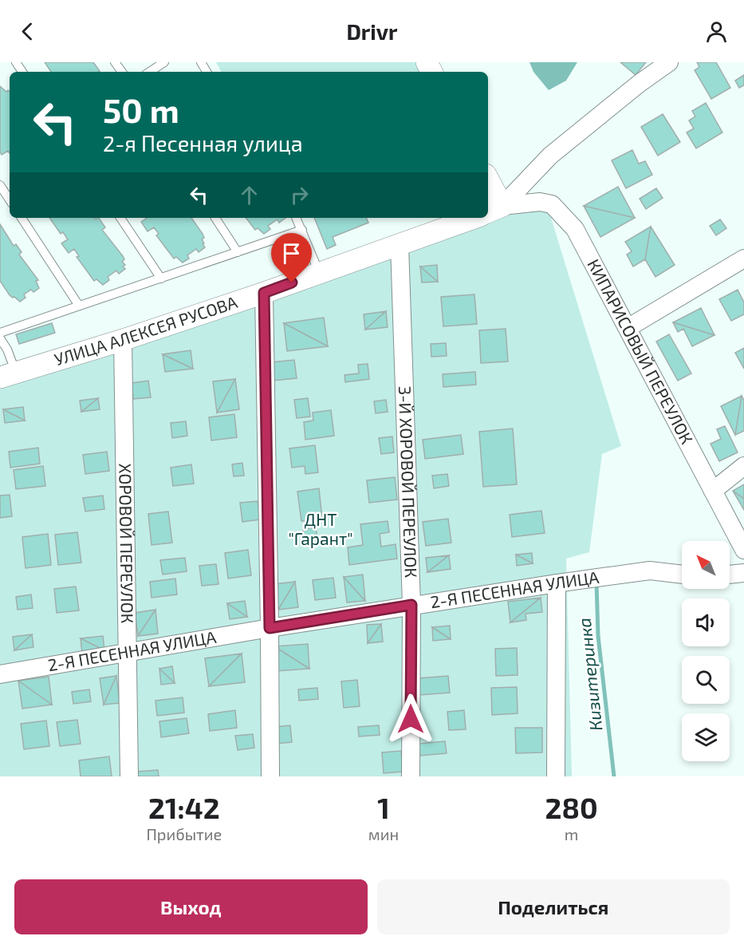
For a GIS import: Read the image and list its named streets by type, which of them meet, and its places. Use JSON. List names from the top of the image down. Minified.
{"streets":{"street":["УЛИЦА АЛЕКСЕЯ РУСОВА","КИПАРИСОВЫЙ ПЕРЕУЛОК","3-Й ХОРОВОЙ ПЕРЕУЛОК","ХОРОВОЙ ПЕРЕУЛОК","2-Я ПЕСЕННАЯ УЛИЦА"]},"crossings":[["УЛИЦА АЛЕКСЕЯ РУСОВА","3-Й ХОРОВОЙ ПЕРЕУЛОК"],["УЛИЦА АЛЕКСЕЯ РУСОВА","ХОРОВОЙ ПЕРЕУЛОК"],["3-Й ХОРОВОЙ ПЕРЕУЛОК","2-Я ПЕСЕННАЯ УЛИЦА"],["ХОРОВОЙ ПЕРЕУЛОК","2-Я ПЕСЕННАЯ УЛИЦА"]],"water":["Кизитеринка"],"parks":["ДНТ \"Гарант\""],"north":"top left","page":{"header":"Drivr","turn":["50 m","2-я Песенная улица"],"eta":["21:42","Прибытие","1","мин","280","m"],"buttons":["Выход","Поделиться"]}}
